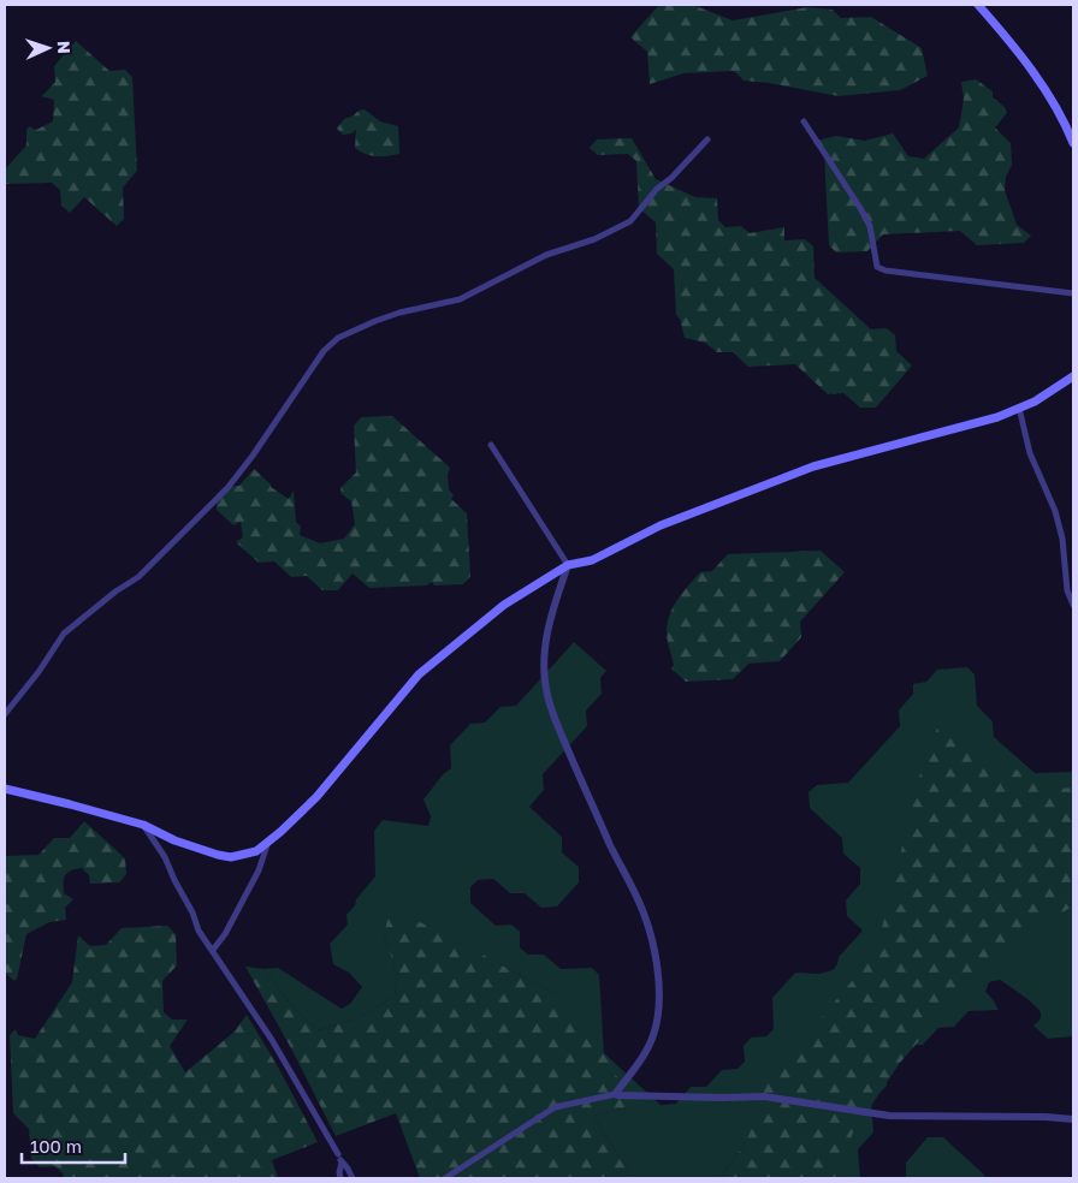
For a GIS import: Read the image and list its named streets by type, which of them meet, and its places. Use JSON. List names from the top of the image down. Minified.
{"scale_bar":"100 m","north":"right"}
